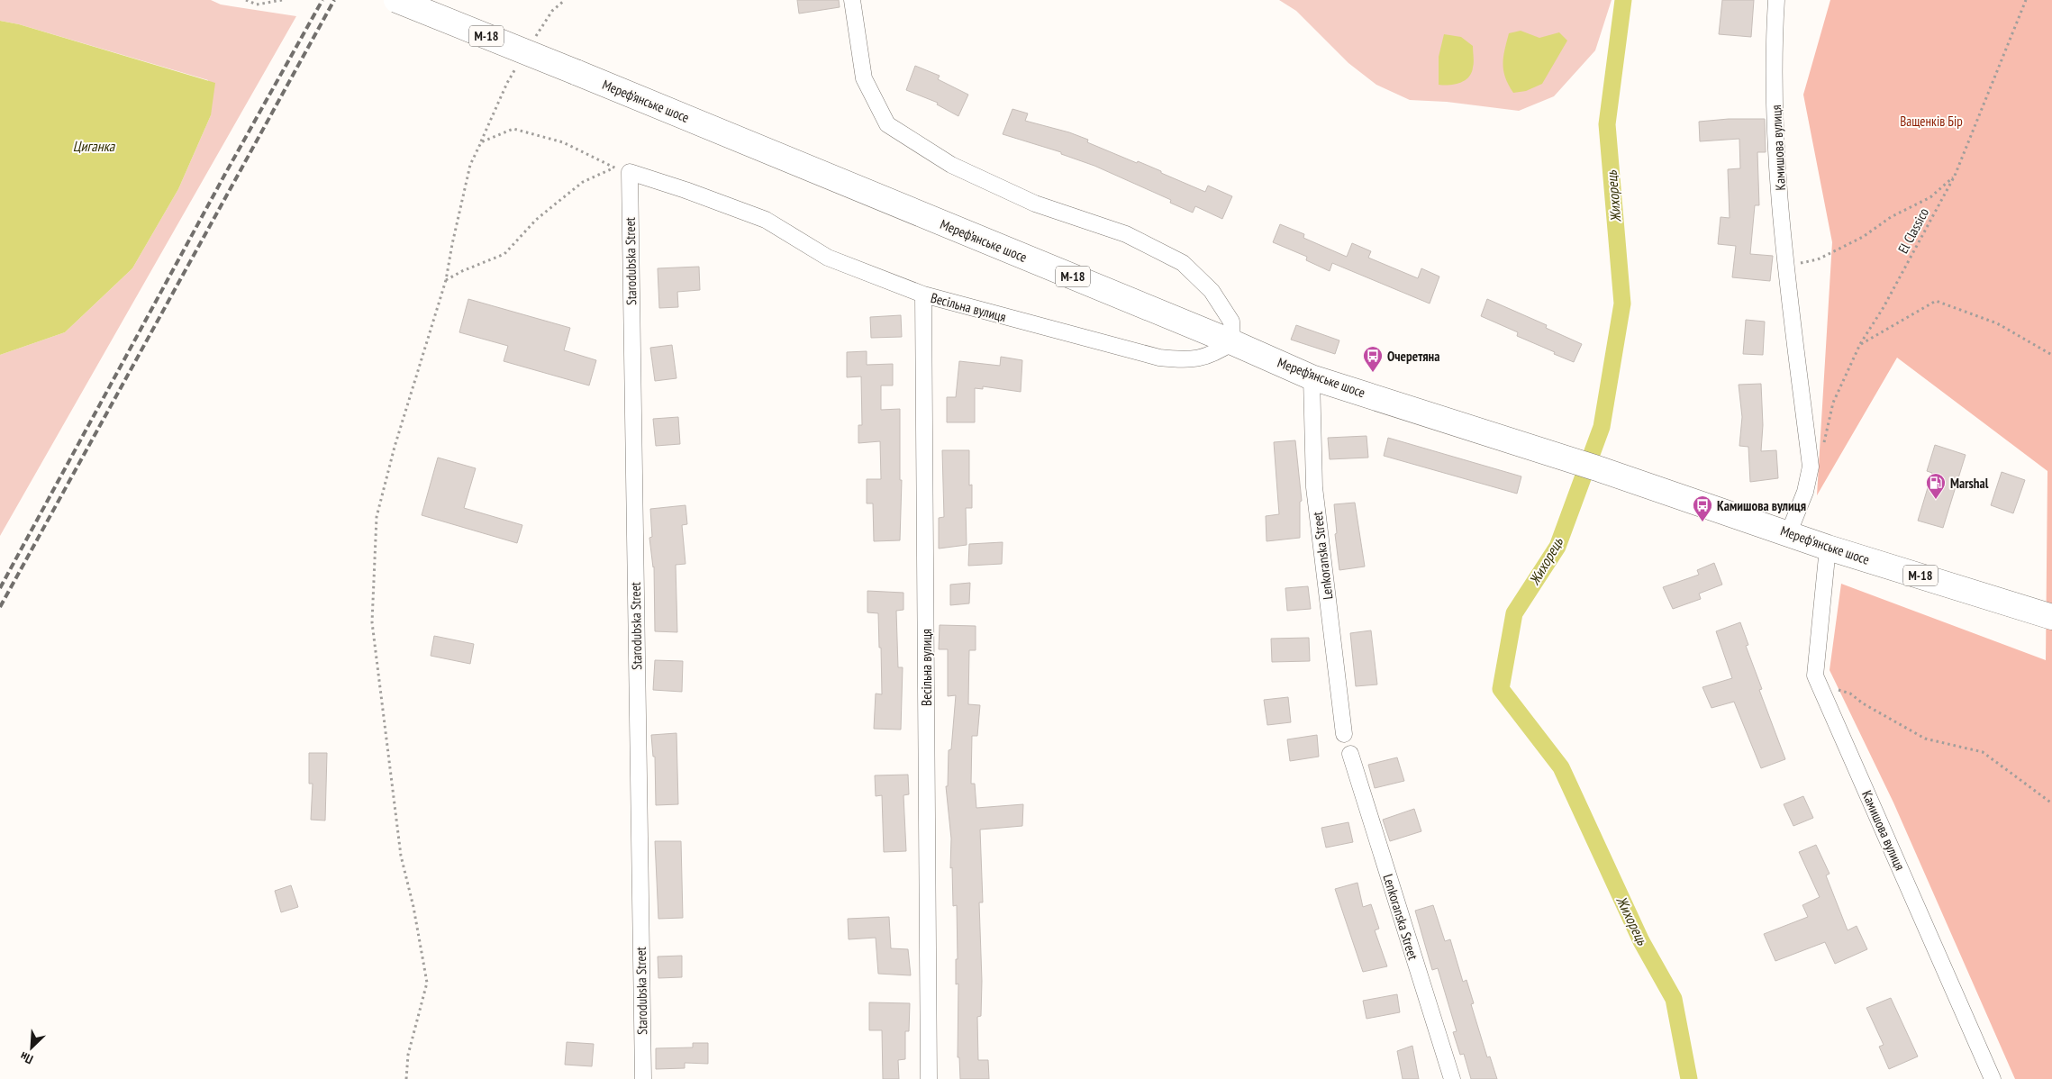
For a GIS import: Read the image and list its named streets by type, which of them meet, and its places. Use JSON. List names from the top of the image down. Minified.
{"streets":{"highway":["М-18","Мереф’янське шосе","Мереф'янське шосе"],"street":["Камишова вулиця","Starodubska Street","Весільна вулиця","Lenkoranska Street"],"path":["El Classico"]},"crossings":[["Мереф’янське шосе","Весільна вулиця"],["Мереф’янське шосе","Мереф'янське шосе"],["Мереф’янське шосе","Lenkoranska Street"],["Камишова вулиця","El Classico"],["Камишова вулиця","Мереф'янське шосе"]],"water":["Циганка","Жихорець"],"parks":["Ващенків Бір"],"places":{"bus stop":["Очеретяна","Камишова вулиця"],"fuel station":["Marshal"]},"north":"bottom left"}
